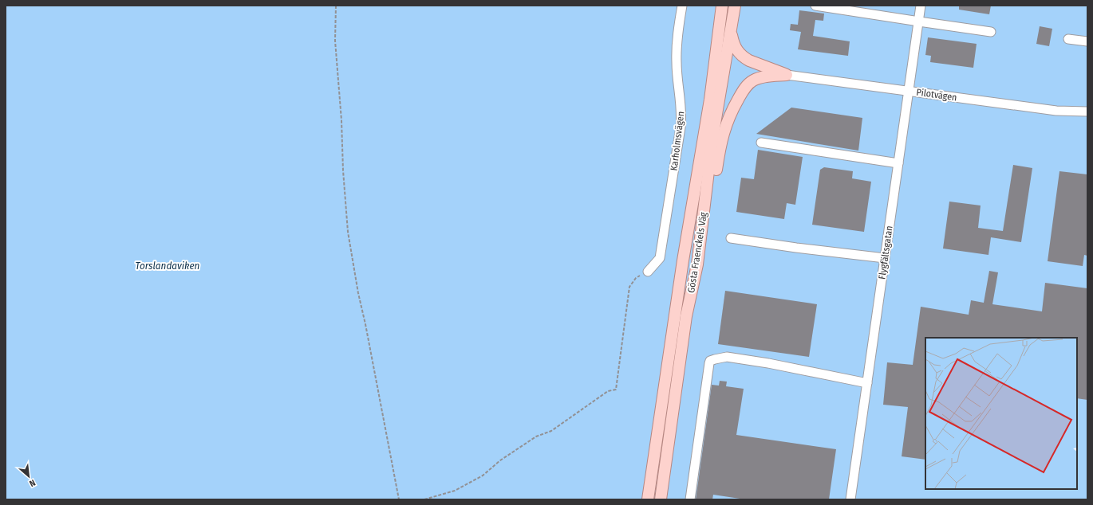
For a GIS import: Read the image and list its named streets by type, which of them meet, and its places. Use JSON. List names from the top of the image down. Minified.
{"streets":{"main road":["Gösta Fraenckels Väg"],"street":["Pilotvägen","Karholmsvägen","Flygfältsgatan"]},"crossings":[["Pilotvägen","Flygfältsgatan"]],"water":["Torslandaviken"],"north":"bottom right"}
